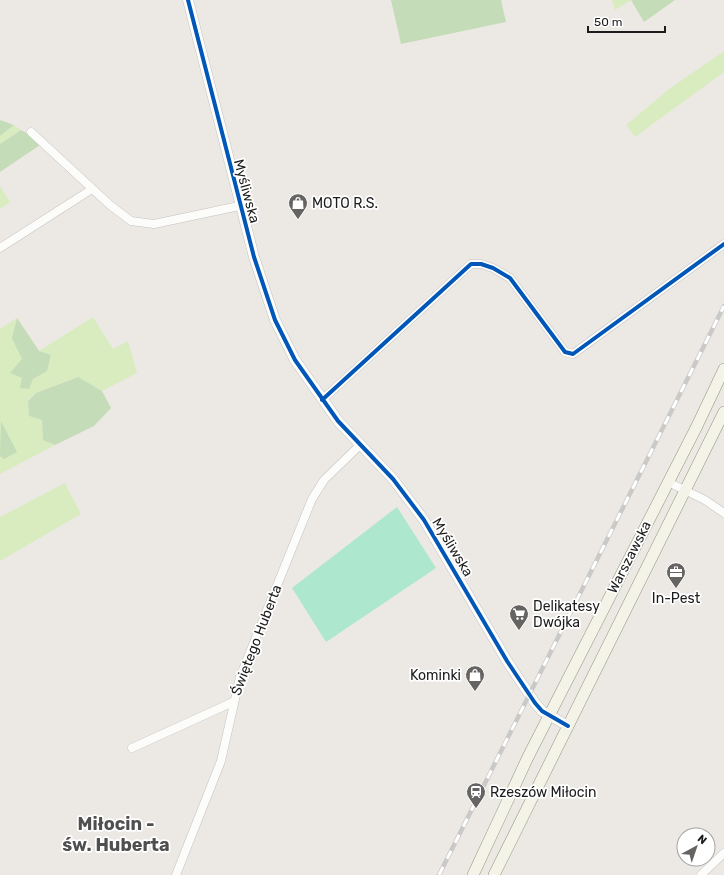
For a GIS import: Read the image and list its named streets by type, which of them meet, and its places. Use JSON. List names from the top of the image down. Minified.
{"streets":{"main road":["Warszawska"],"street":["Myśliwska","Świętego Huberta"]},"crossings":[["Myśliwska","Warszawska"],["Myśliwska","Świętego Huberta"]],"districts":["Miłocin - św. Huberta"],"places":{"shop":["MOTO R.S.","Kominki"],"office":["In-Pest"],"supermarket":["Delikatesy Dwójka"],"station":["Rzeszów Miłocin"]},"scale_bar":"50 m","north":"top right"}
